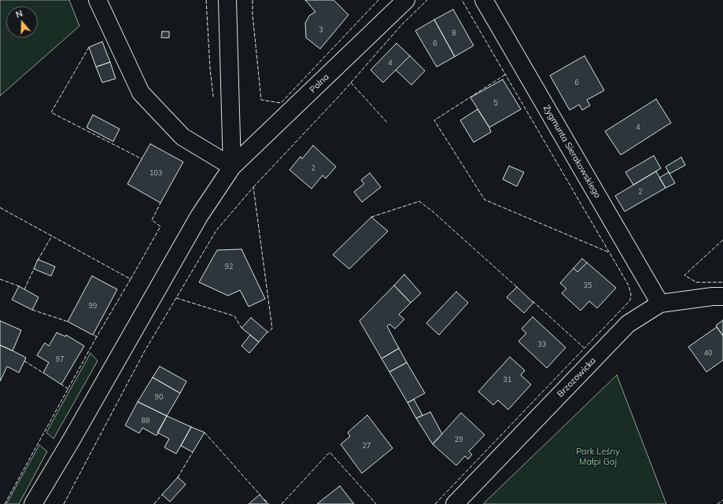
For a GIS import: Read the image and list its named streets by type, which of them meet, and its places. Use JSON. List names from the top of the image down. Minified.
{"streets":{"street":["Polna","Zygmunta Sierakowskiego","Brzozowicka"]},"crossings":[["Zygmunta Sierakowskiego","Brzozowicka"]],"parks":["Park Leśny Małpi Gaj"],"house_numbers":["3","8","6","4","6","5","4","2","103","2","92","35","99","33","40","97","31","90","88","29","27"],"north":"top"}
